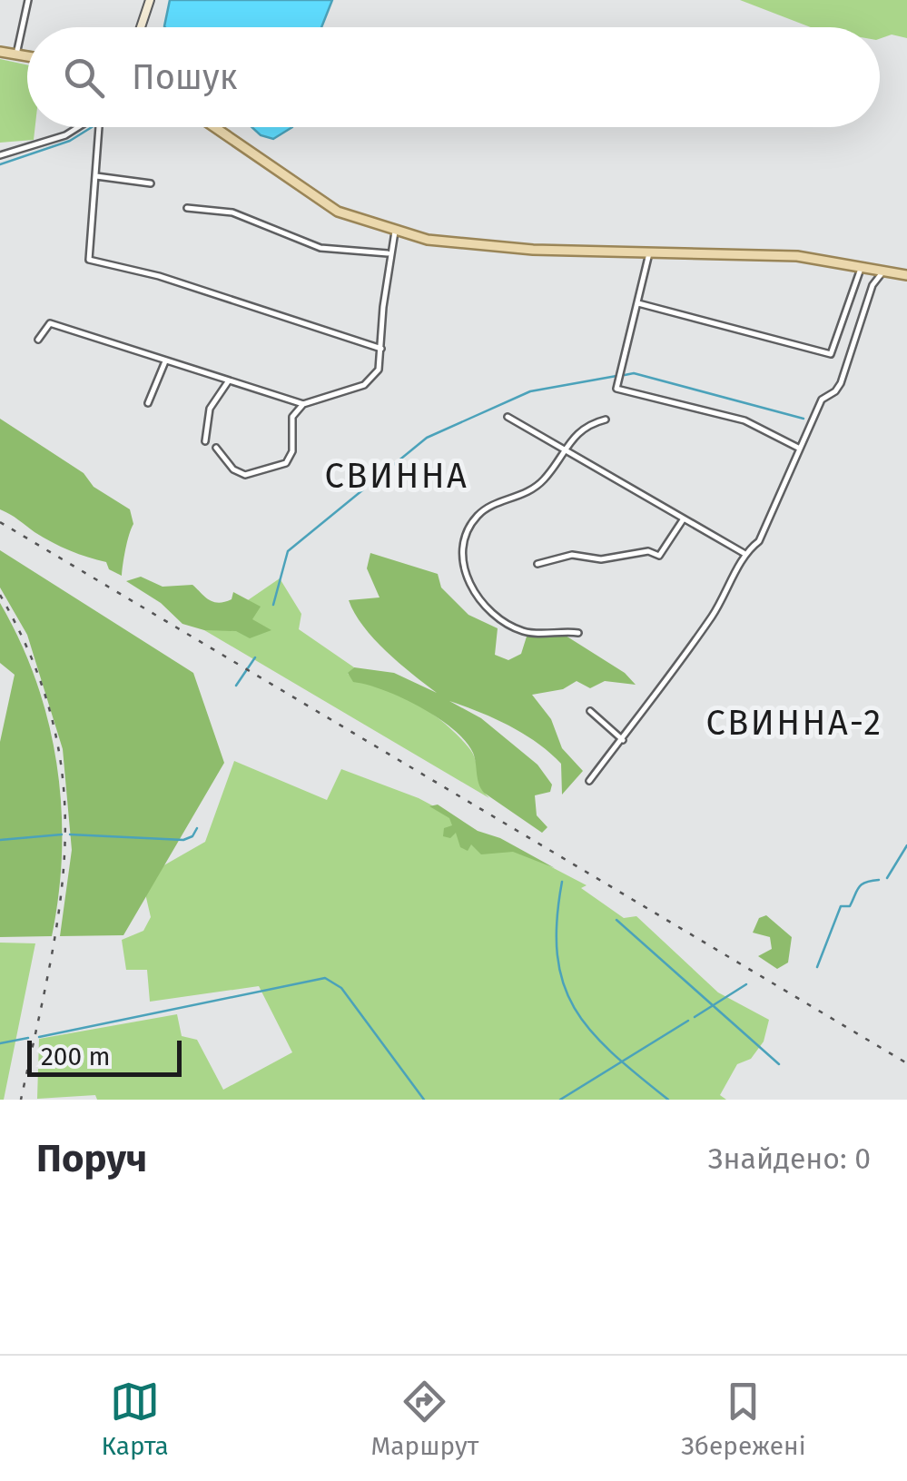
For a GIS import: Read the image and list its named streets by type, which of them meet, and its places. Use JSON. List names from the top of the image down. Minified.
{"districts":["СВИННА","СВИННА-2"],"scale_bar":"200 m","page":{"search":"Пошук","scale":"200 m","heading":["Поруч","Знайдено: 0"],"nav":["Карта","Маршрут","Збережені"]}}
